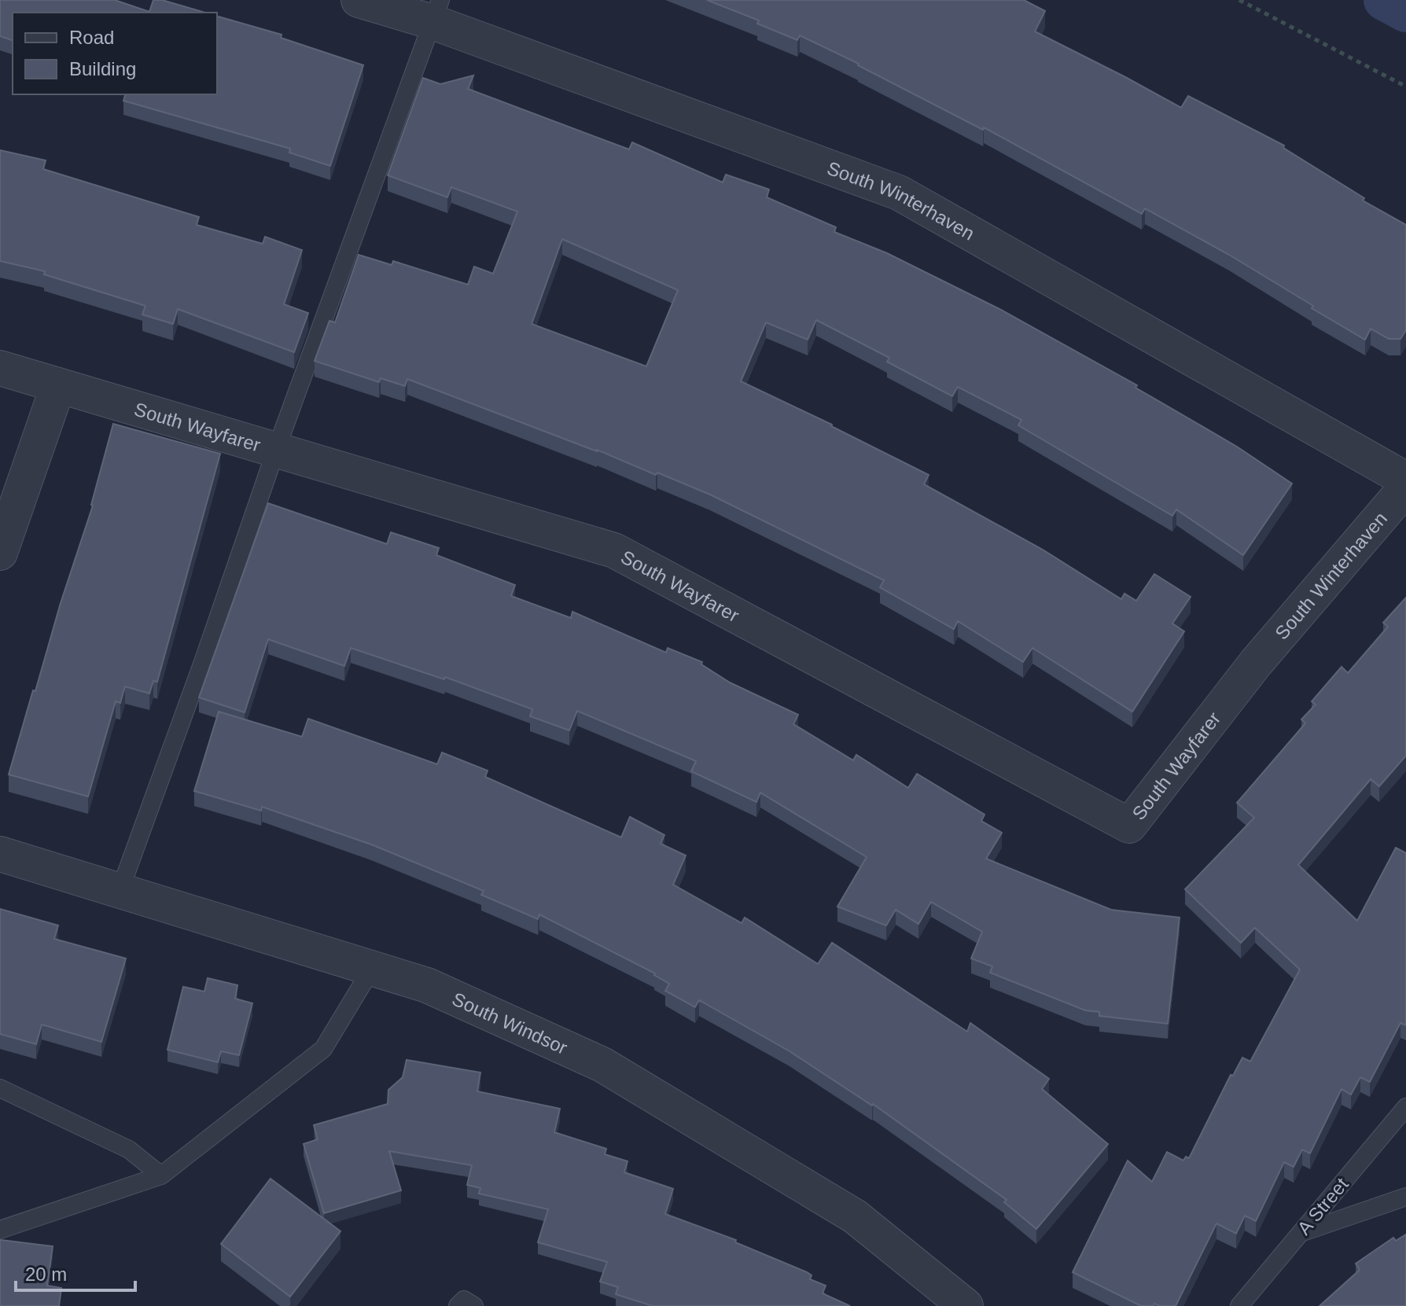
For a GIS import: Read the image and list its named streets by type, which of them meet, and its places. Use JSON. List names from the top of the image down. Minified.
{"streets":{"street":["South Winterhaven","South Wayfarer","South Windsor"],"lane":["A Street"]},"crossings":[["South Winterhaven","South Wayfarer"]],"legend":["Road","Building"],"scale_bar":"20 m"}
